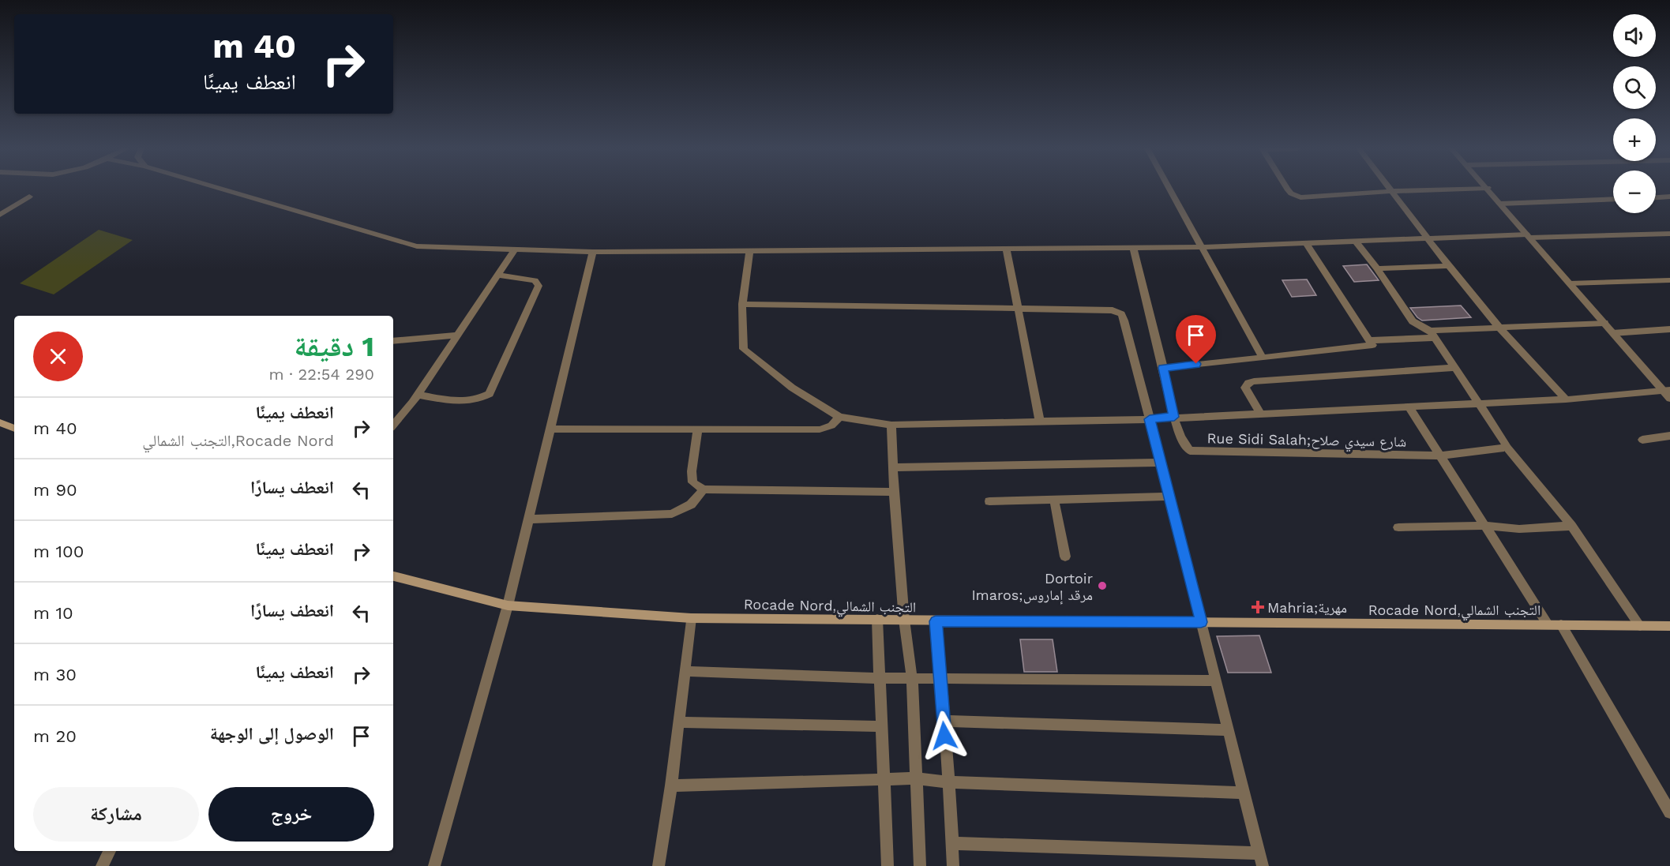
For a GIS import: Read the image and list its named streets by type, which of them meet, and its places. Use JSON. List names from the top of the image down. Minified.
{"streets":{"main road":["Rocade Nord,التجنب الشمالي"],"street":["Rue Sidi Salah;شارع سيدي صلاح"]},"places":{"other":["Dortoir Imaros;مرقد إماروس"],"health":["Mahria;مهرية"]},"page":{"map_buttons":["+","−"],"turn":["40 m","انعطف يمينًا"],"heading":["1 دقيقة","290 m · 22:54"],"list":[{"name":"انعطف يمينًا","note":"Rocade Nord,التجنب الشمالي","value":"40 m"},{"name":"انعطف يسارًا","value":"90 m"},{"name":"انعطف يمينًا","value":"100 m"},{"name":"انعطف يسارًا","value":"10 m"},{"name":"انعطف يمينًا","value":"30 m"},{"name":"الوصول إلى الوجهة","value":"20 m"}],"buttons":["خروج","مشاركة"]}}
